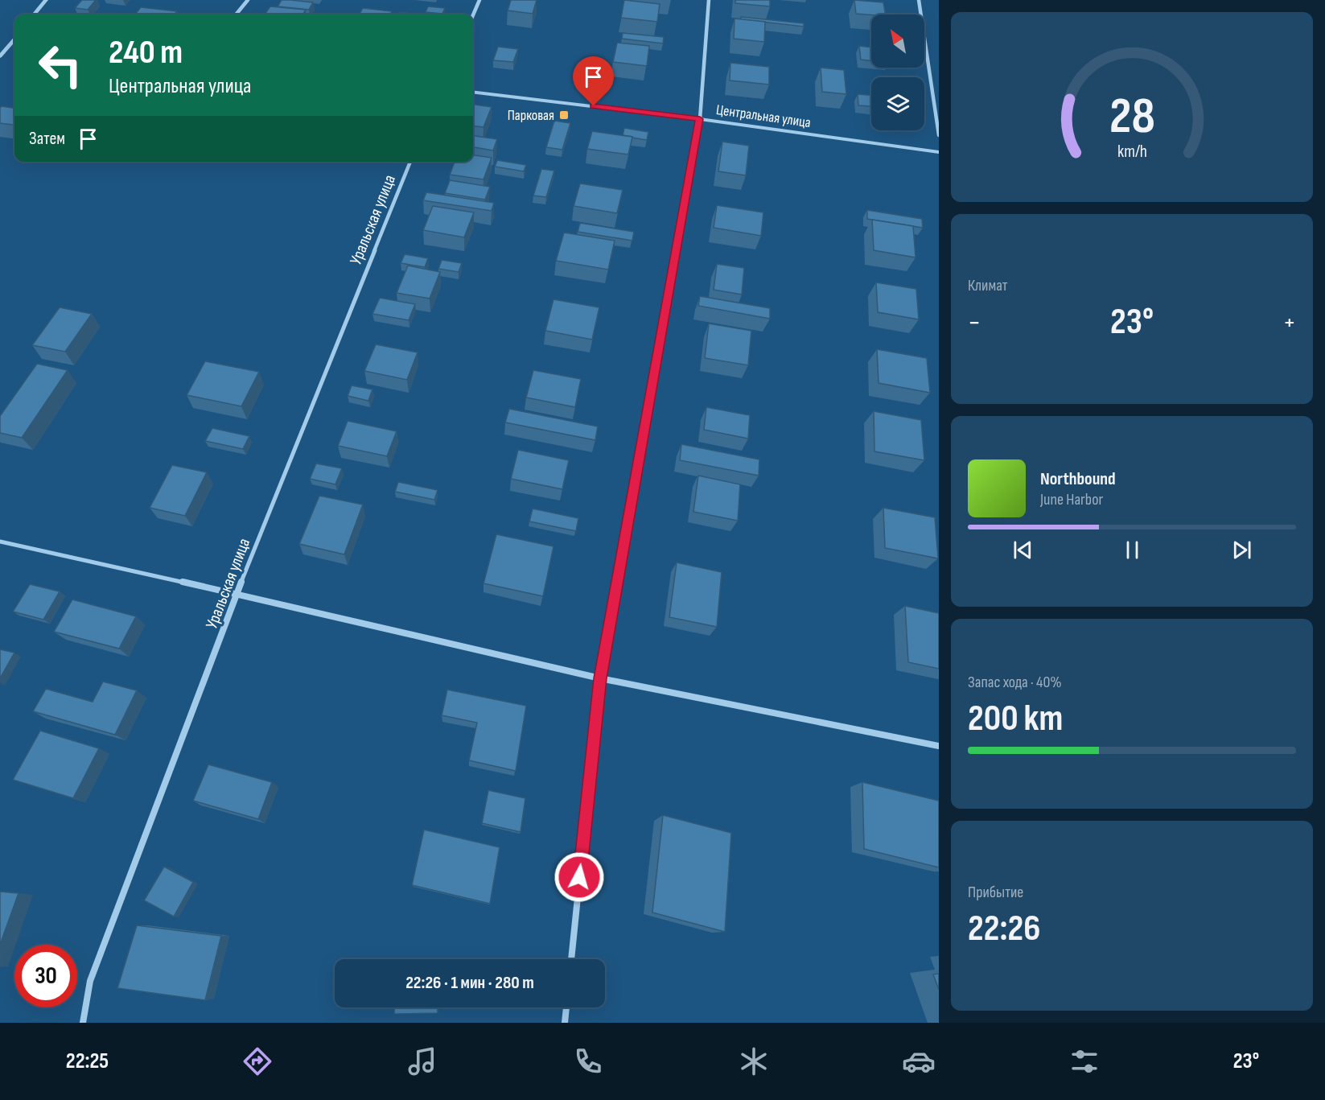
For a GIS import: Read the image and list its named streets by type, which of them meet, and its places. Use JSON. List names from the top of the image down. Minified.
{"streets":{"street":["Центральная улица","Уральская улица"]},"places":{"transit":["Парковая"]},"north":"top left","page":{"turn":["240 m","Центральная улица"],"then":"Затем","tile":["Климат",["Запас хода · 40%","200 km"],["Прибытие","22:26"]],"heat":["−","23°","+"],"song":["Northbound","June Harbor"],"limit":"30","trip":"22:26 · 1 мин · 280 m","tabs":["22:25","23°"],"gauge":["28","km/h"]}}
